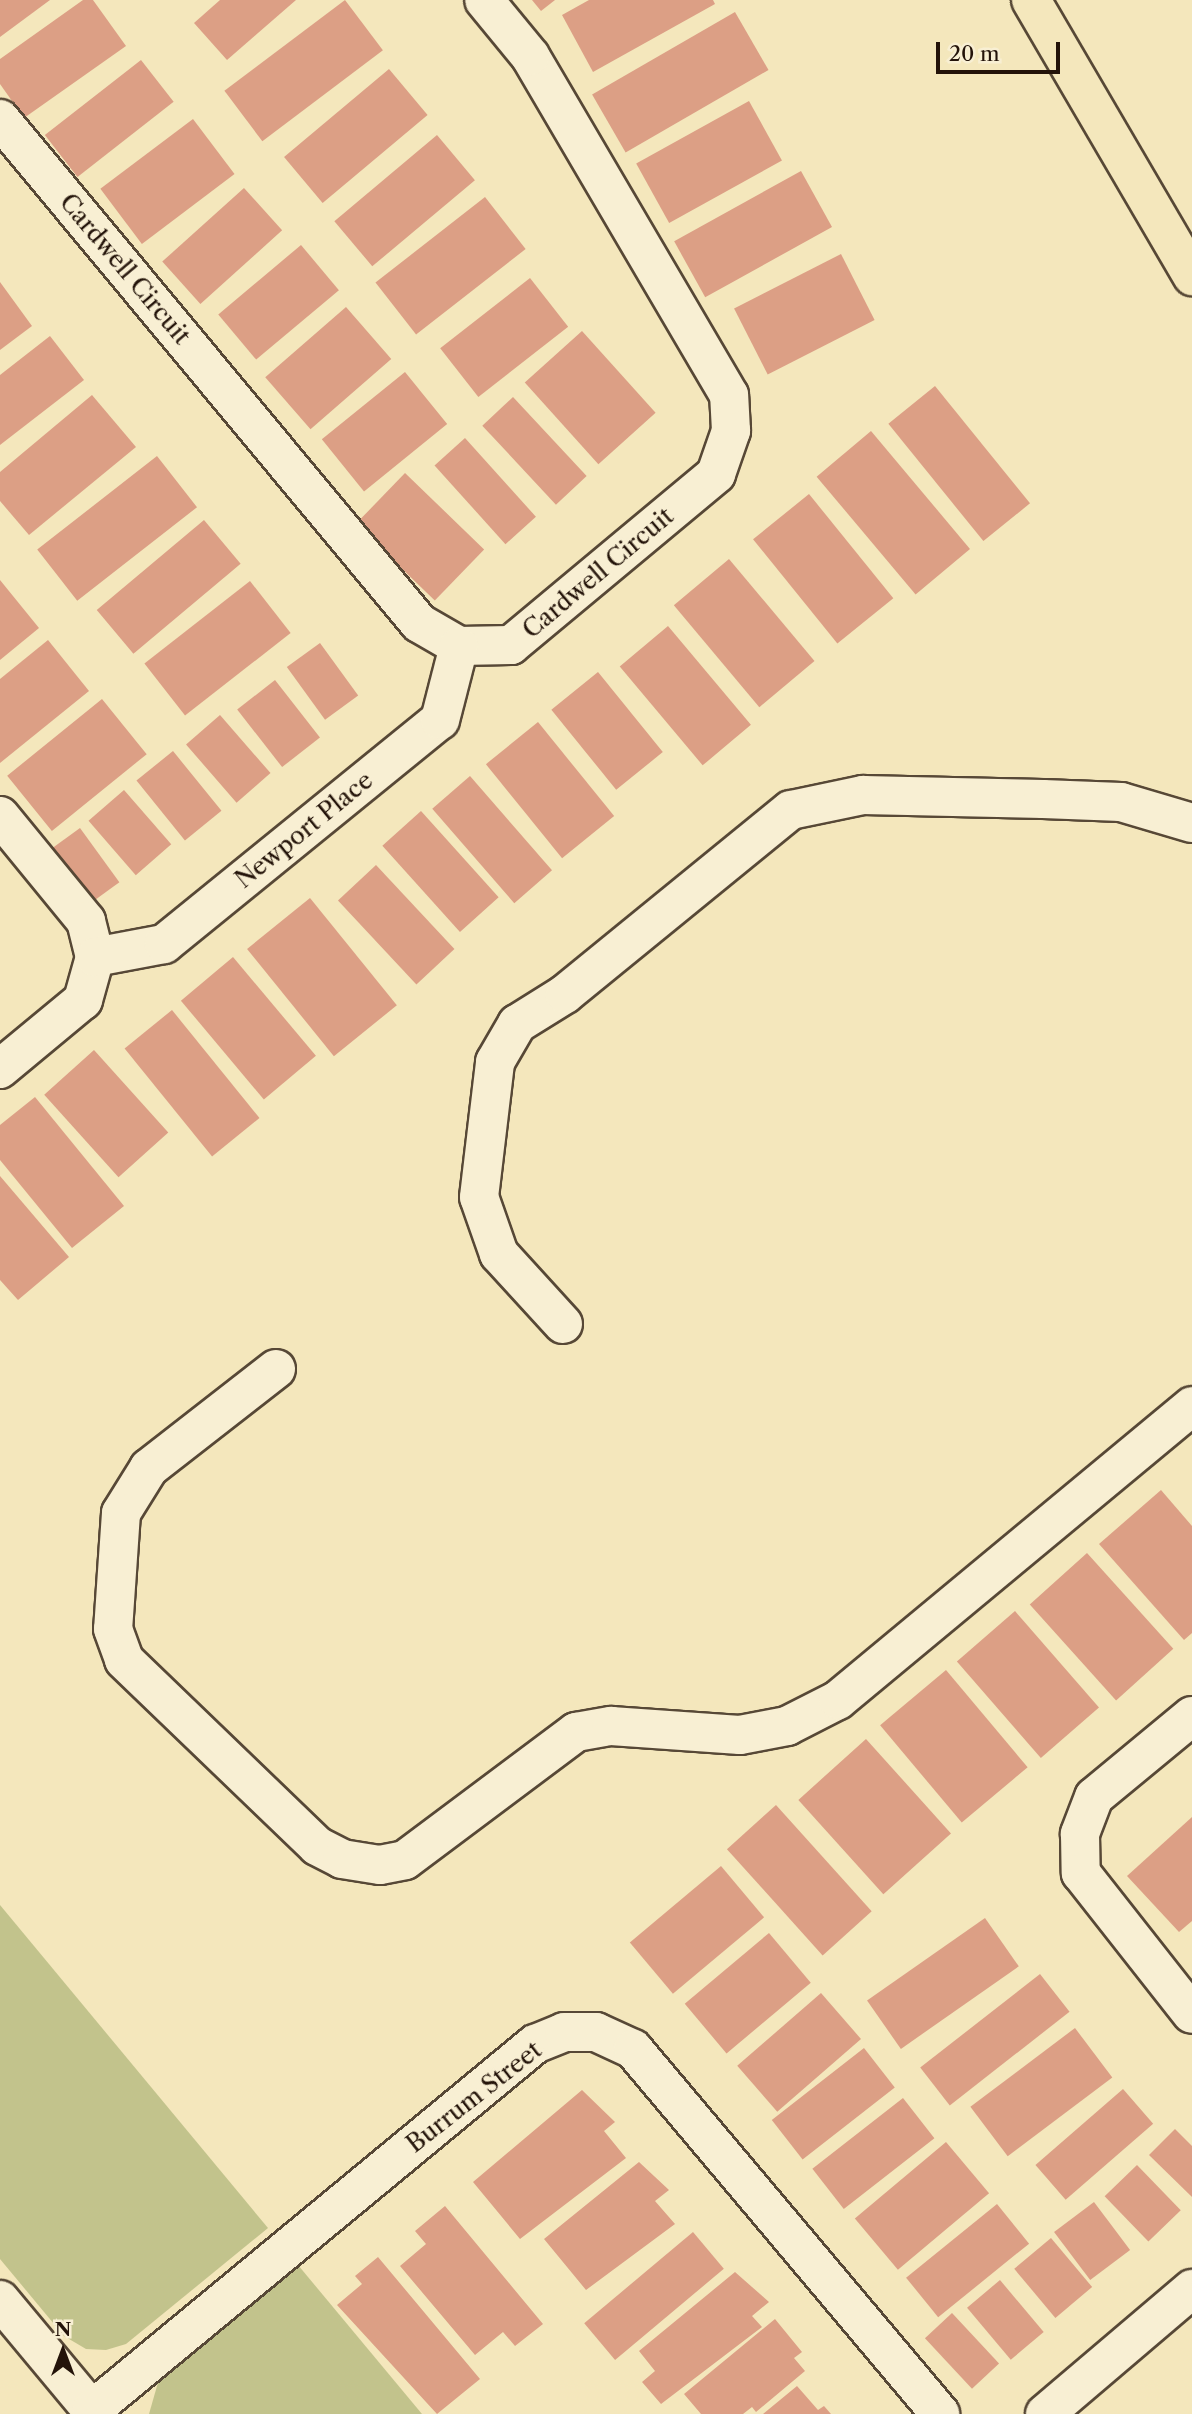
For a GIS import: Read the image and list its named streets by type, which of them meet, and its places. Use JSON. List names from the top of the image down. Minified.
{"streets":{"street":["Cardwell Circuit","Newport Place","Burrum Street"]},"crossings":[["Cardwell Circuit","Newport Place"]],"scale_bar":"20 m","north":"top"}
